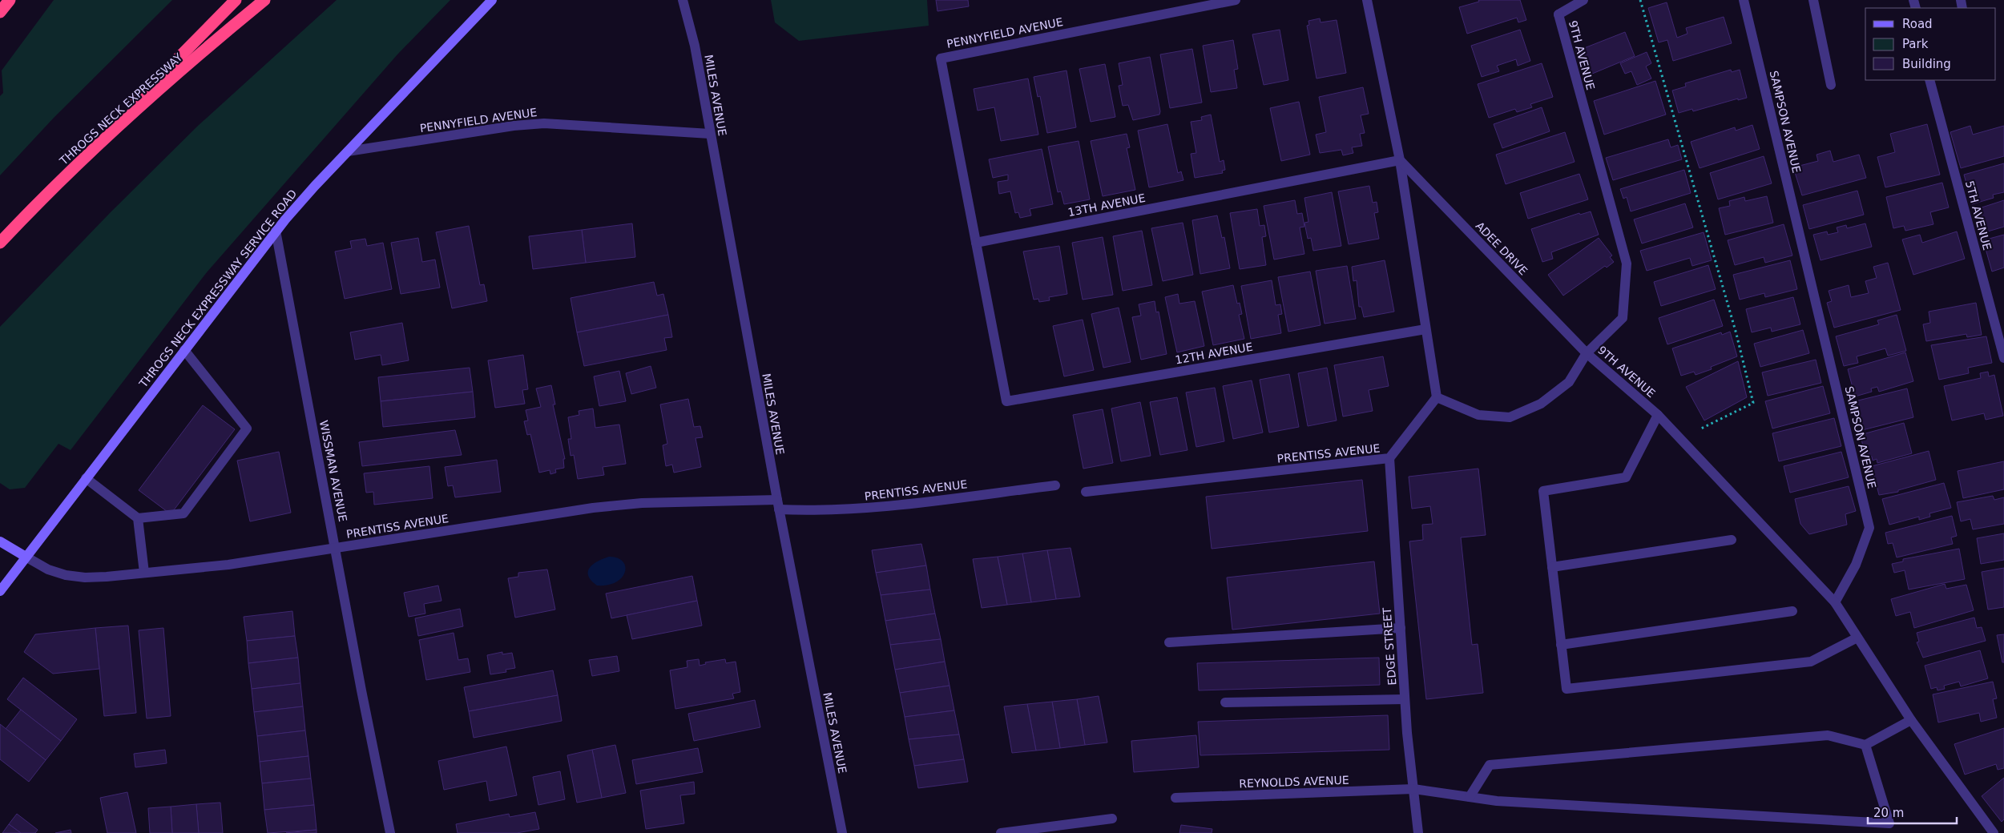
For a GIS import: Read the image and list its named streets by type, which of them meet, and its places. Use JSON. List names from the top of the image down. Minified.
{"streets":{"highway":["THROGS NECK EXPRESSWAY"],"street":["PENNYFIELD AVENUE","9TH AVENUE","MILES AVENUE","SAMPSON AVENUE","13TH AVENUE","5TH AVENUE","ADEE DRIVE","THROGS NECK EXPRESSWAY SERVICE ROAD","12TH AVENUE","PRENTISS AVENUE","WISSMAN AVENUE","EDGE STREET","REYNOLDS AVENUE"]},"crossings":[["PENNYFIELD AVENUE","MILES AVENUE"],["PENNYFIELD AVENUE","13TH AVENUE"],["PENNYFIELD AVENUE","THROGS NECK EXPRESSWAY SERVICE ROAD"],["PENNYFIELD AVENUE","12TH AVENUE"],["9TH AVENUE","SAMPSON AVENUE"],["9TH AVENUE","ADEE DRIVE"],["MILES AVENUE","PRENTISS AVENUE"],["13TH AVENUE","ADEE DRIVE"],["13TH AVENUE","12TH AVENUE"],["THROGS NECK EXPRESSWAY SERVICE ROAD","PRENTISS AVENUE"],["THROGS NECK EXPRESSWAY SERVICE ROAD","WISSMAN AVENUE"],["PRENTISS AVENUE","WISSMAN AVENUE"],["PRENTISS AVENUE","EDGE STREET"],["EDGE STREET","REYNOLDS AVENUE"]],"legend":["Road","Park","Building"],"scale_bar":"20 m"}
